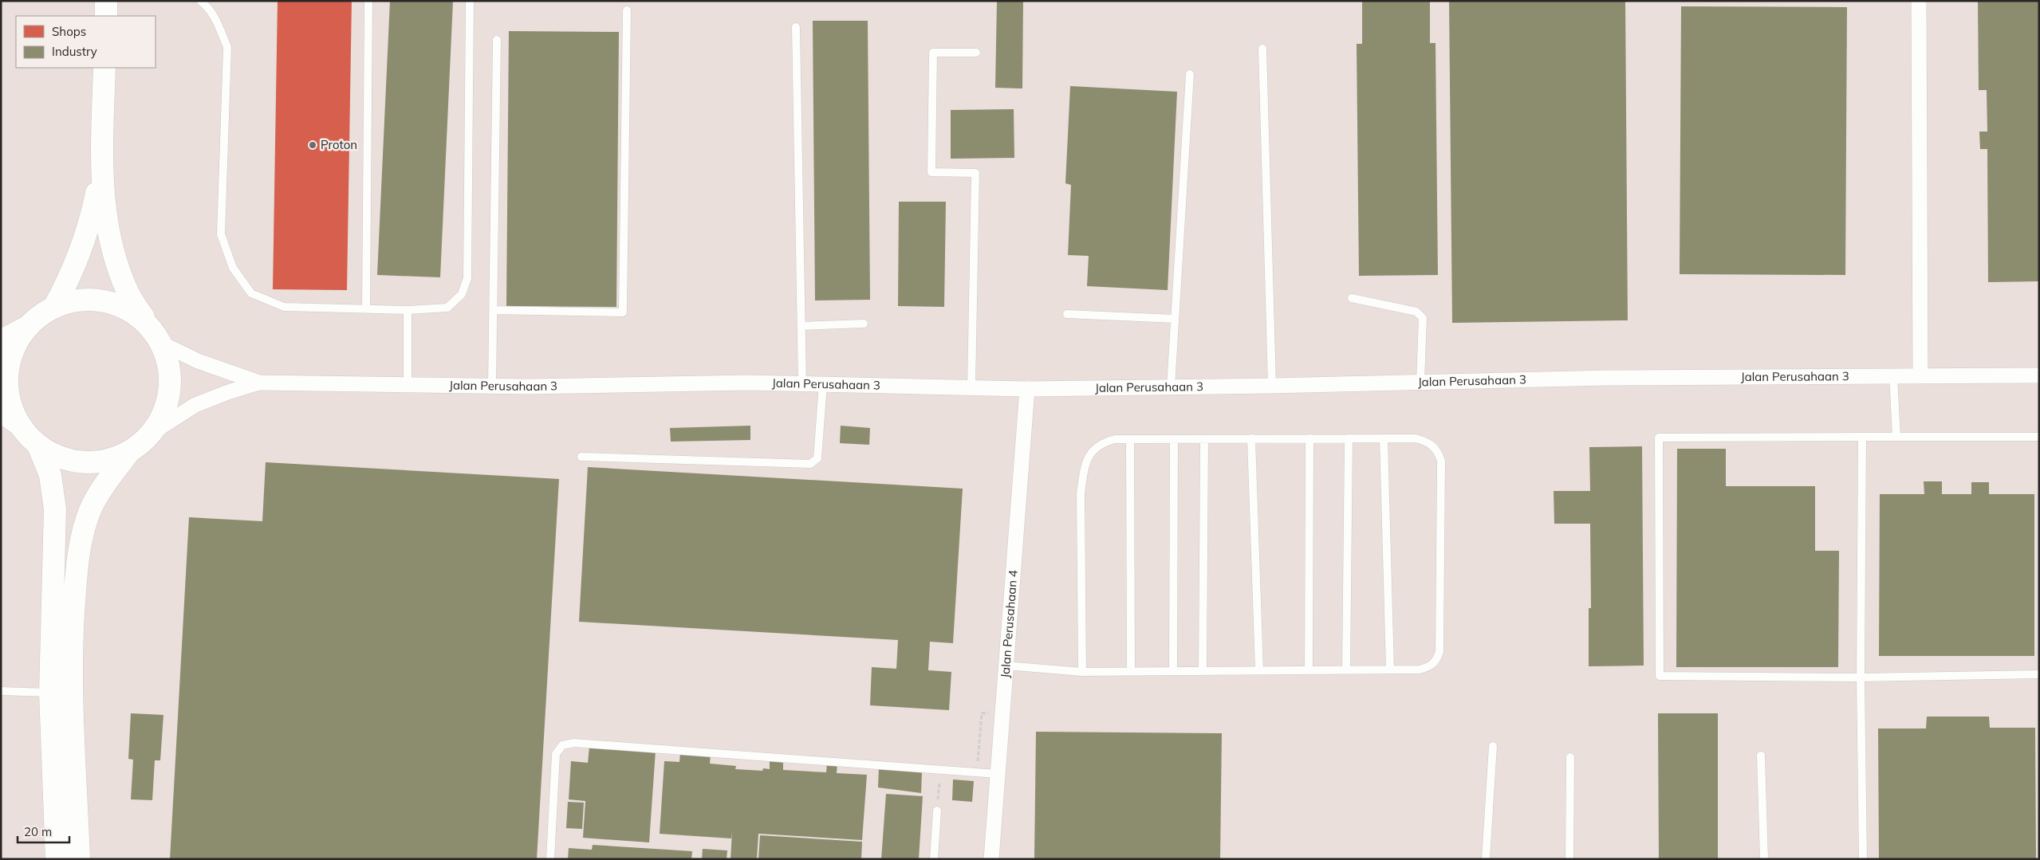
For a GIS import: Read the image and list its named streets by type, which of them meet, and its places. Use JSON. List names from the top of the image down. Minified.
{"streets":{"street":["Jalan Perusahaan 3","Jalan Perusahaan 4"]},"crossings":[["Jalan Perusahaan 3","Jalan Perusahaan 4"]],"places":["Proton"],"legend":["Shops","Industry"],"scale_bar":"20 m"}
